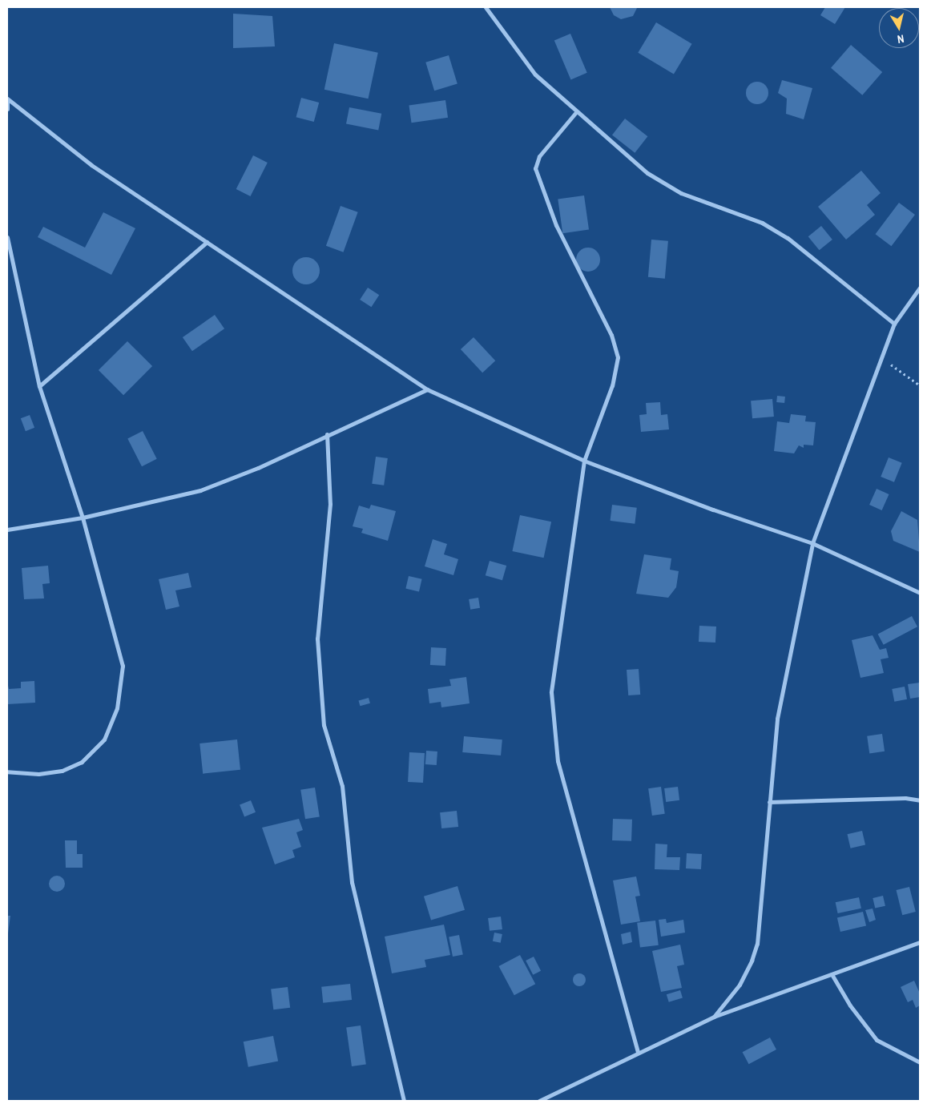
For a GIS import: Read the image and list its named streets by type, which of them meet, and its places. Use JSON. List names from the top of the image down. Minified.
{"north":"bottom"}
